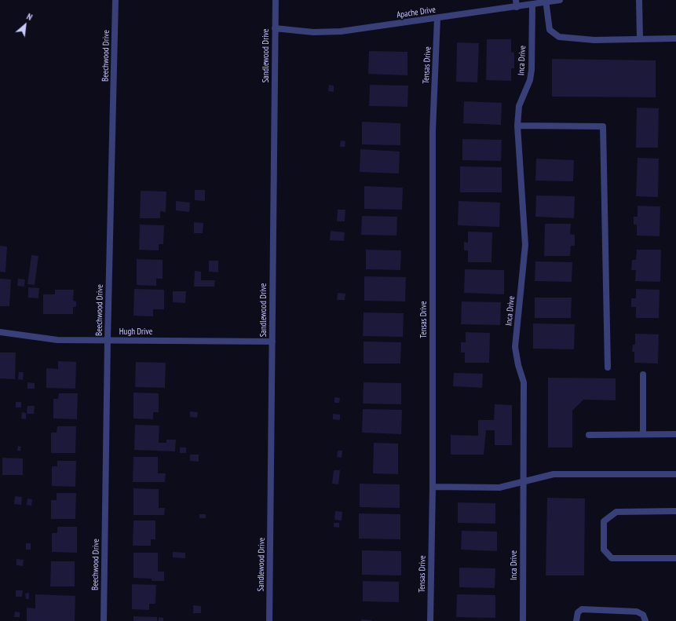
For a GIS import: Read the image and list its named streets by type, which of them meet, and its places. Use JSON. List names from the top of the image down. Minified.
{"streets":{"street":["Apache Drive","Beechwood Drive","Sandlewood Drive","Inca Drive","Tensas Drive","Hugh Drive"]},"crossings":[["Apache Drive","Sandlewood Drive"],["Apache Drive","Inca Drive"],["Apache Drive","Tensas Drive"],["Beechwood Drive","Hugh Drive"],["Sandlewood Drive","Hugh Drive"]],"north":"top right"}
